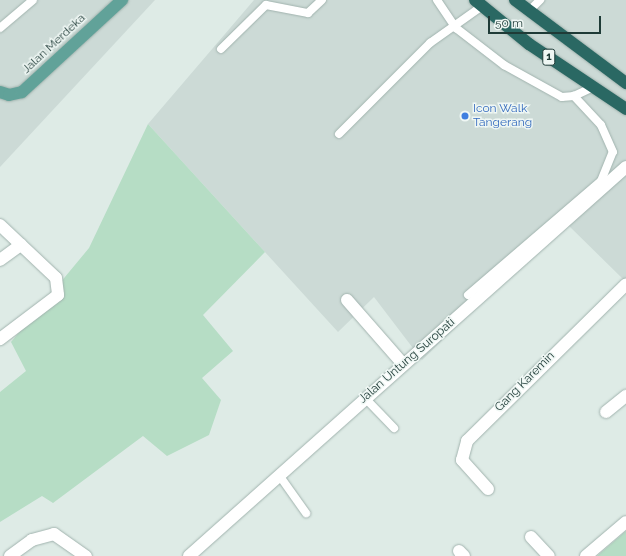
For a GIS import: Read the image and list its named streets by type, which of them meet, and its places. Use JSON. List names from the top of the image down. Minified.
{"streets":{"highway":["1"],"main road":["Jalan Merdeka"],"street":["Jalan Untung Suropati","Gang Karemin"]},"places":["Icon Walk Tangerang"],"scale_bar":"50 m"}
